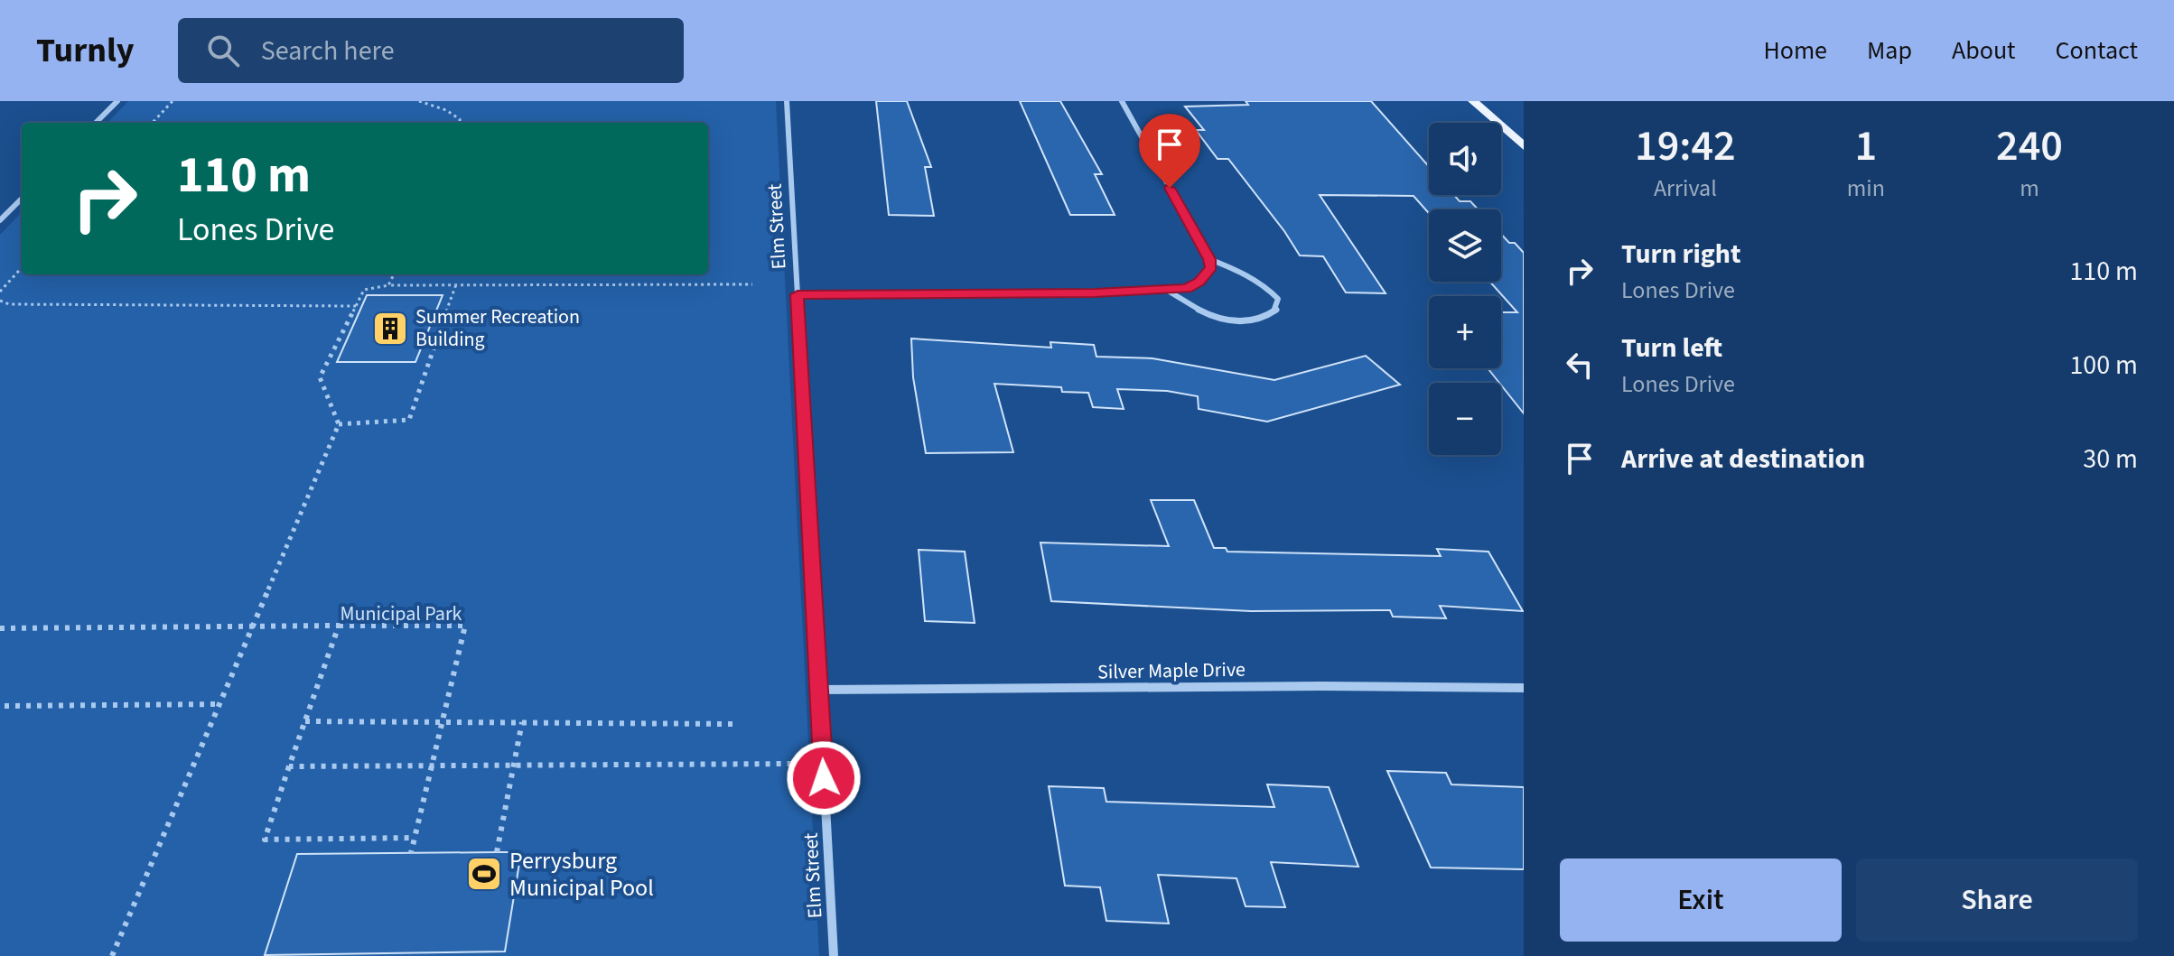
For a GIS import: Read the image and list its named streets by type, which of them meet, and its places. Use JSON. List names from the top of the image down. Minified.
{"streets":{"street":["Elm Street","Silver Maple Drive"]},"crossings":[["Elm Street","Silver Maple Drive"]],"parks":["Municipal Park"],"places":{"building":["Summer Recreation Building"],"sports":["Perrysburg Municipal Pool"]},"page":{"header":"Turnly","search":"Search here","nav":["Home","Map","About","Contact"],"eta":["19:42","Arrival","1","min","240","m"],"map_buttons":["+","−"],"turn":["110 m","Lones Drive"],"list":[{"name":"Turn right","note":"Lones Drive","value":"110 m"},{"name":"Turn left","note":"Lones Drive","value":"100 m"},{"name":"Arrive at destination","value":"30 m"}],"buttons":["Exit","Share"]}}
